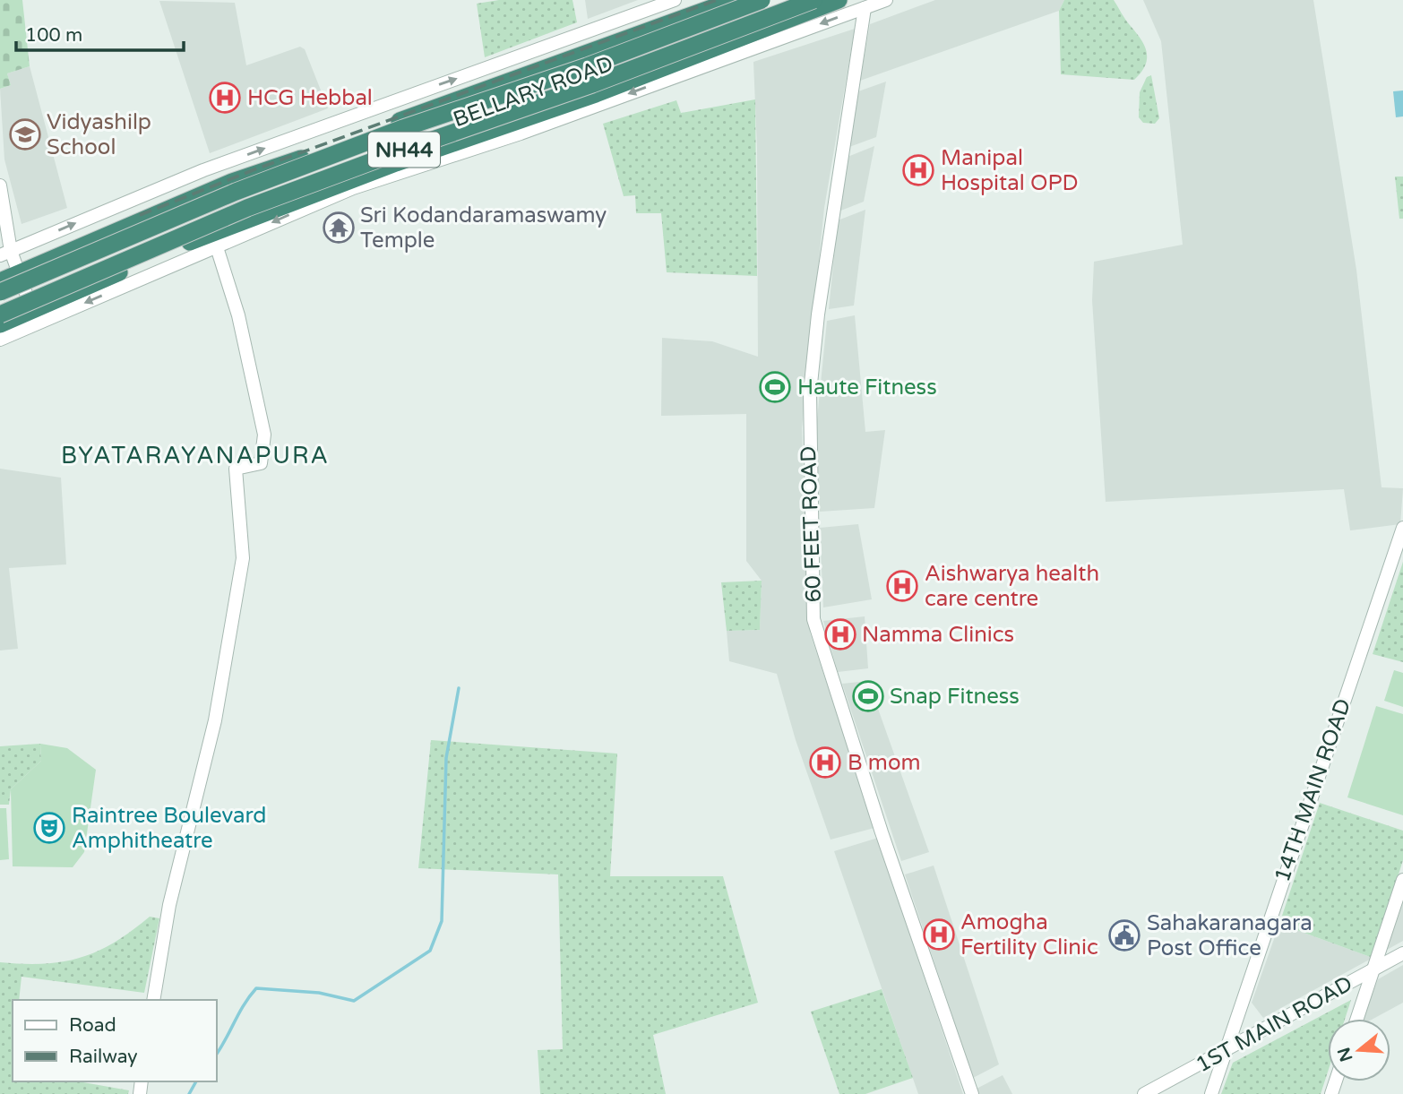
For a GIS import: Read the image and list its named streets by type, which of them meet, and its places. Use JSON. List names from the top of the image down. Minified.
{"streets":{"highway":["BELLARY ROAD","NH44"],"street":["60 FEET ROAD","14TH MAIN ROAD","1ST MAIN ROAD"]},"crossings":[["14TH MAIN ROAD","1ST MAIN ROAD"]],"districts":["BYATARAYANAPURA"],"places":{"hospital":["HCG Hebbal","Manipal Hospital OPD","Aishwarya health care centre","Namma Clinics","B mom","Amogha Fertility Clinic"],"school or university":["Vidyashilp School"],"temple":["Sri Kodandaramaswamy Temple"],"sports":["Haute Fitness","Snap Fitness"],"theatre":["Raintree Boulevard Amphitheatre"],"public building":["Sahakaranagara Post Office"]},"legend":["Road","Railway"],"scale_bar":"100 m","north":"left"}
